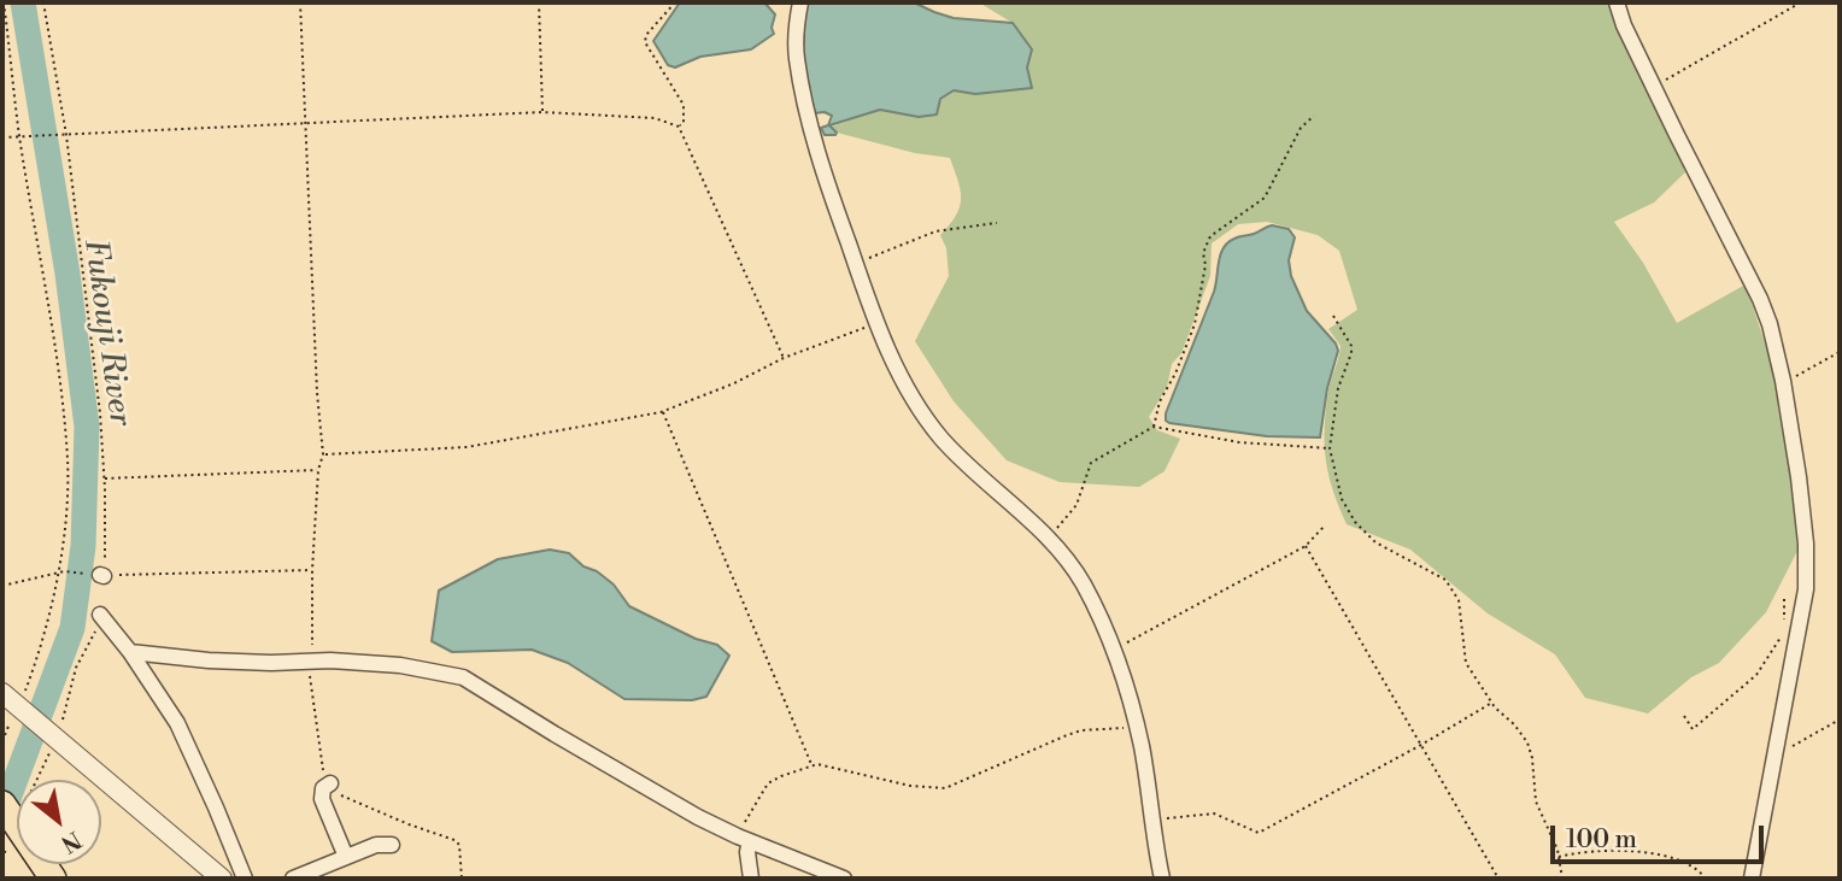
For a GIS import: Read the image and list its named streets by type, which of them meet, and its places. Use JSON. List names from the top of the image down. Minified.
{"water":["Fukouji River"],"scale_bar":"100 m","north":"bottom right"}
